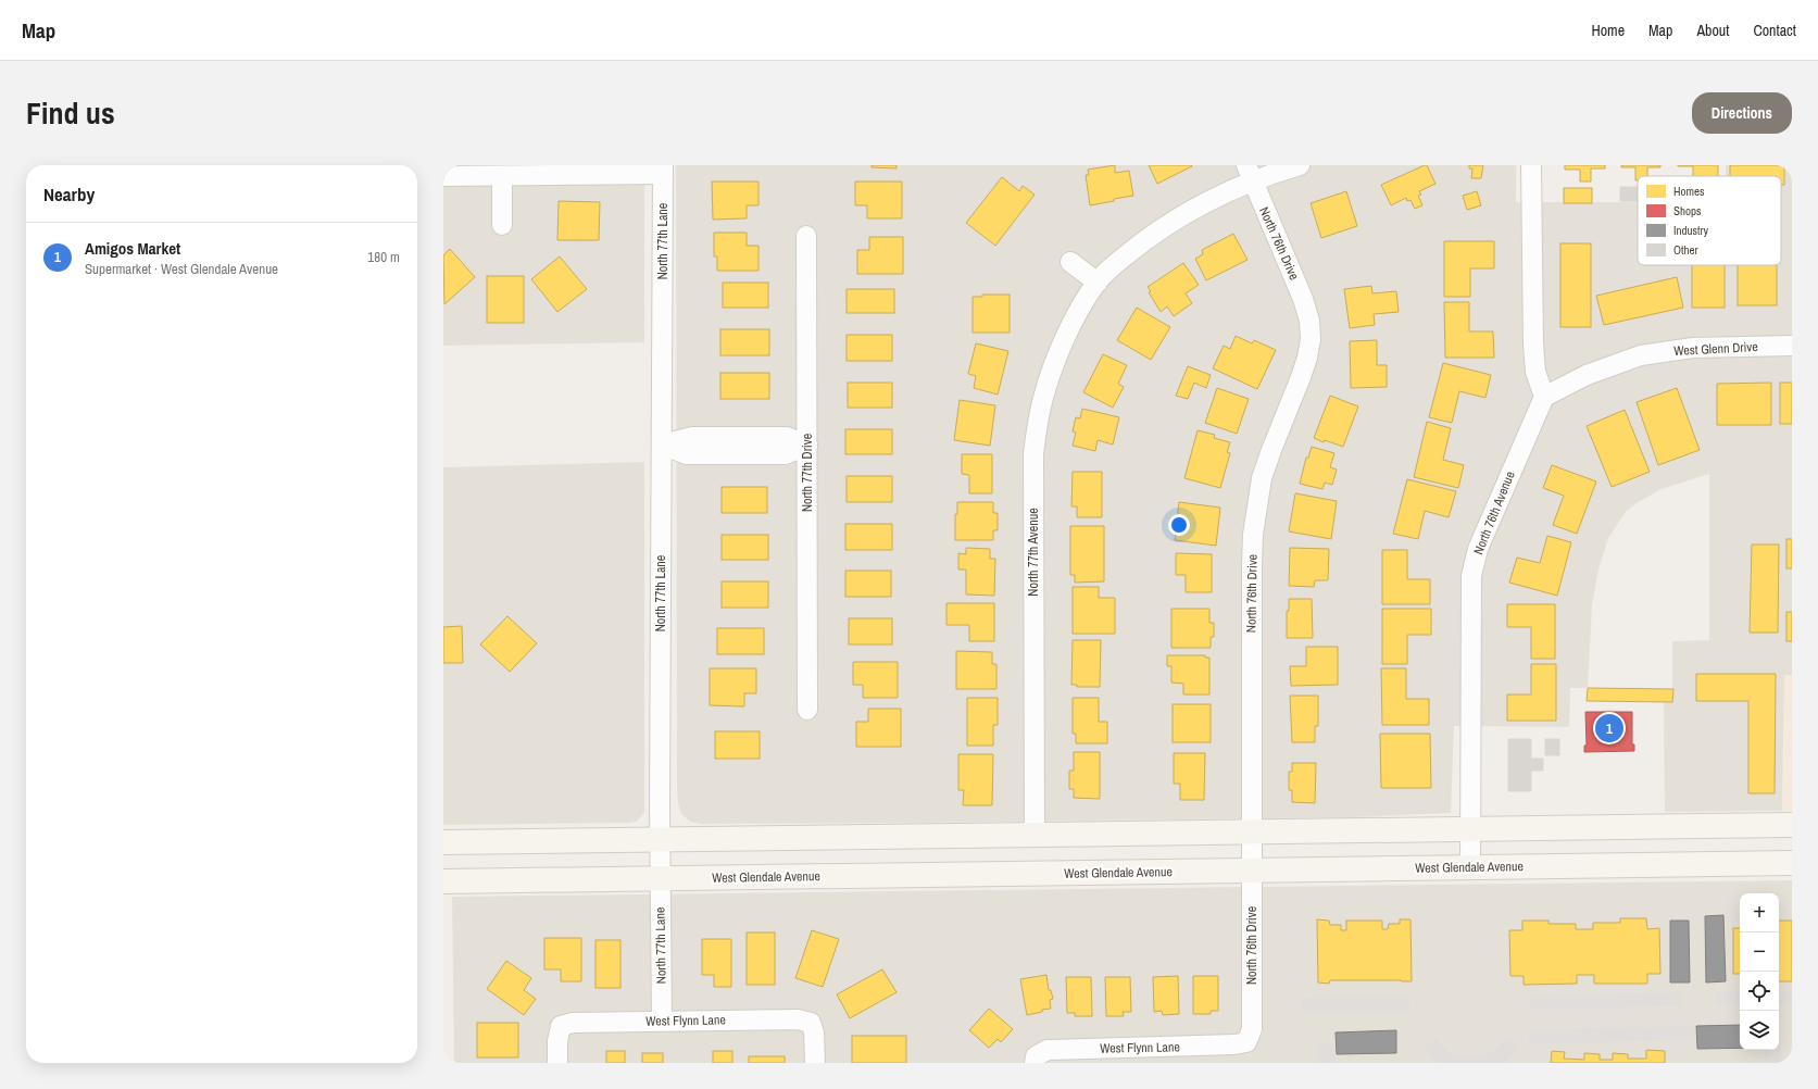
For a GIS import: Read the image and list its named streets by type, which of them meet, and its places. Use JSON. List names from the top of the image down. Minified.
{"streets":{"main road":["West Glendale Avenue"],"street":["North 77th Lane","North 76th Drive","West Glenn Drive","North 77th Drive","North 76th Avenue","North 77th Avenue","West Flynn Lane"]},"crossings":[["North 77th Lane","West Glendale Avenue"],["North 77th Lane","West Flynn Lane"],["North 76th Drive","North 77th Avenue"],["North 76th Drive","West Glendale Avenue"],["North 76th Drive","West Flynn Lane"],["West Glenn Drive","North 76th Avenue"],["North 76th Avenue","West Glendale Avenue"]],"legend":["Homes","Shops","Industry","Other"],"page":{"header":"Map","nav":["Home","Map","About","Contact"],"title":"Find us","buttons":"Directions","heading":"Nearby","list":[{"mark":"1","name":"Amigos Market","note":"Supermarket · West Glendale Avenue","value":"180 m"}],"pins":"1","map_buttons":["+","−"]}}
